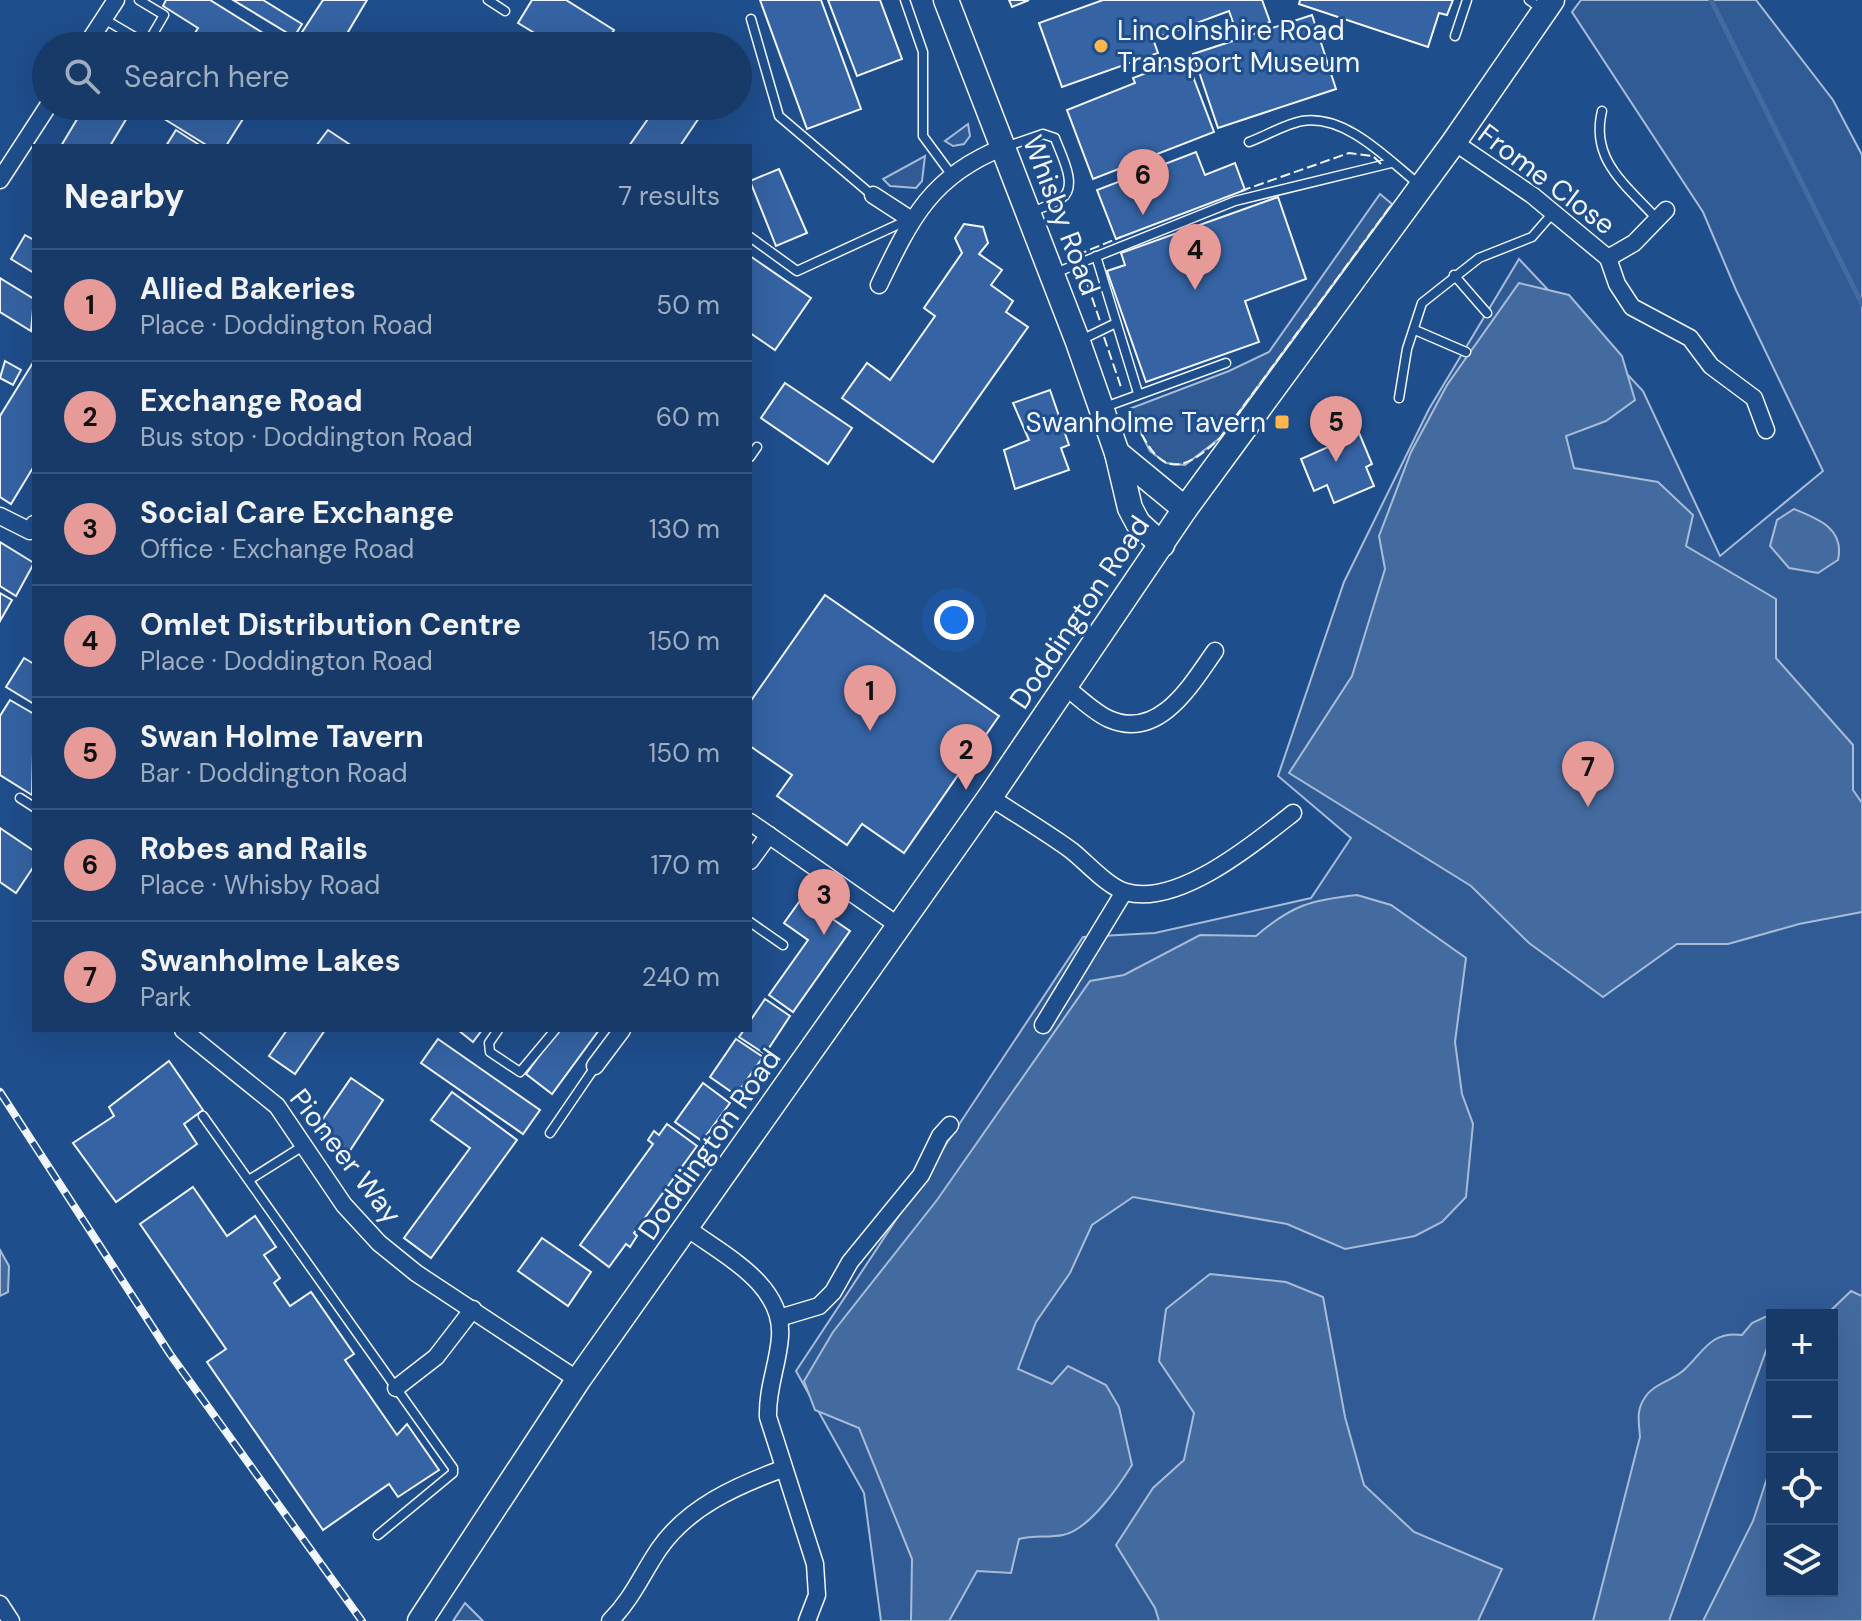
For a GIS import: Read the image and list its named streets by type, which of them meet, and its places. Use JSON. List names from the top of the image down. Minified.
{"streets":{"main road":["Whisby Road","Doddington Road"],"street":["Frome Close","Pioneer Way"]},"crossings":[["Frome Close","Doddington Road"],["Whisby Road","Doddington Road"],["Doddington Road","Pioneer Way"]],"places":{"other":["Lincolnshire Road Transport Museum"],"transit":["Swanholme Tavern"]},"page":{"search":"Search here","heading":["Nearby","7 results"],"pins":["6","4","5","1","2","7","3"],"list":[{"mark":"1","name":"Allied Bakeries","note":"Place · Doddington Road","value":"50 m"},{"mark":"2","name":"Exchange Road","note":"Bus stop · Doddington Road","value":"60 m"},{"mark":"3","name":"Social Care Exchange","note":"Office · Exchange Road","value":"130 m"},{"mark":"4","name":"Omlet Distribution Centre","note":"Place · Doddington Road","value":"150 m"},{"mark":"5","name":"Swan Holme Tavern","note":"Bar · Doddington Road","value":"150 m"},{"mark":"6","name":"Robes and Rails","note":"Place · Whisby Road","value":"170 m"},{"mark":"7","name":"Swanholme Lakes","note":"Park","value":"240 m"}],"map_buttons":["+","−"]}}
